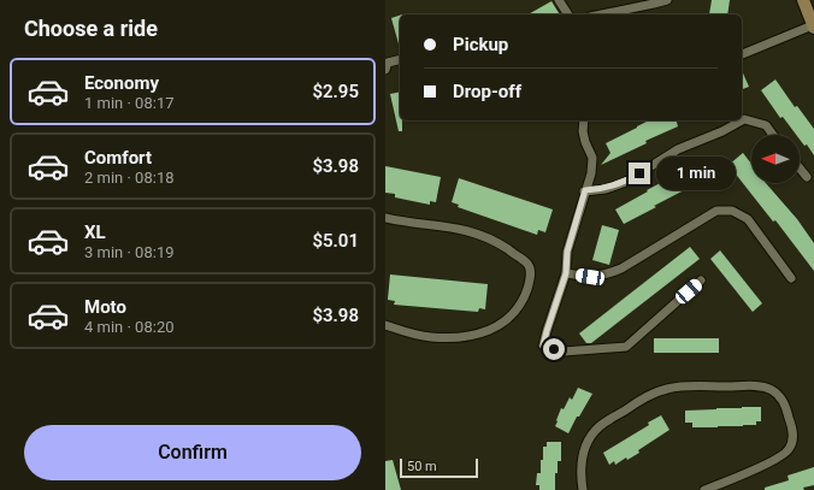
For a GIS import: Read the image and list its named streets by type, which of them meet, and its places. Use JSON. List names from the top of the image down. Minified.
{"scale_bar":"50 m","north":"left","page":{"heading":"Choose a ride","banner":["Pickup","Drop-off"],"list":[{"name":"Economy","note":"1 min · 08:17","value":"$2.95"},{"name":"Comfort","note":"2 min · 08:18","value":"$3.98"},{"name":"XL","note":"3 min · 08:19","value":"$5.01"},{"name":"Moto","note":"4 min · 08:20","value":"$3.98"}],"bubble":"1 min","buttons":"Confirm","scale":"50 m"}}
